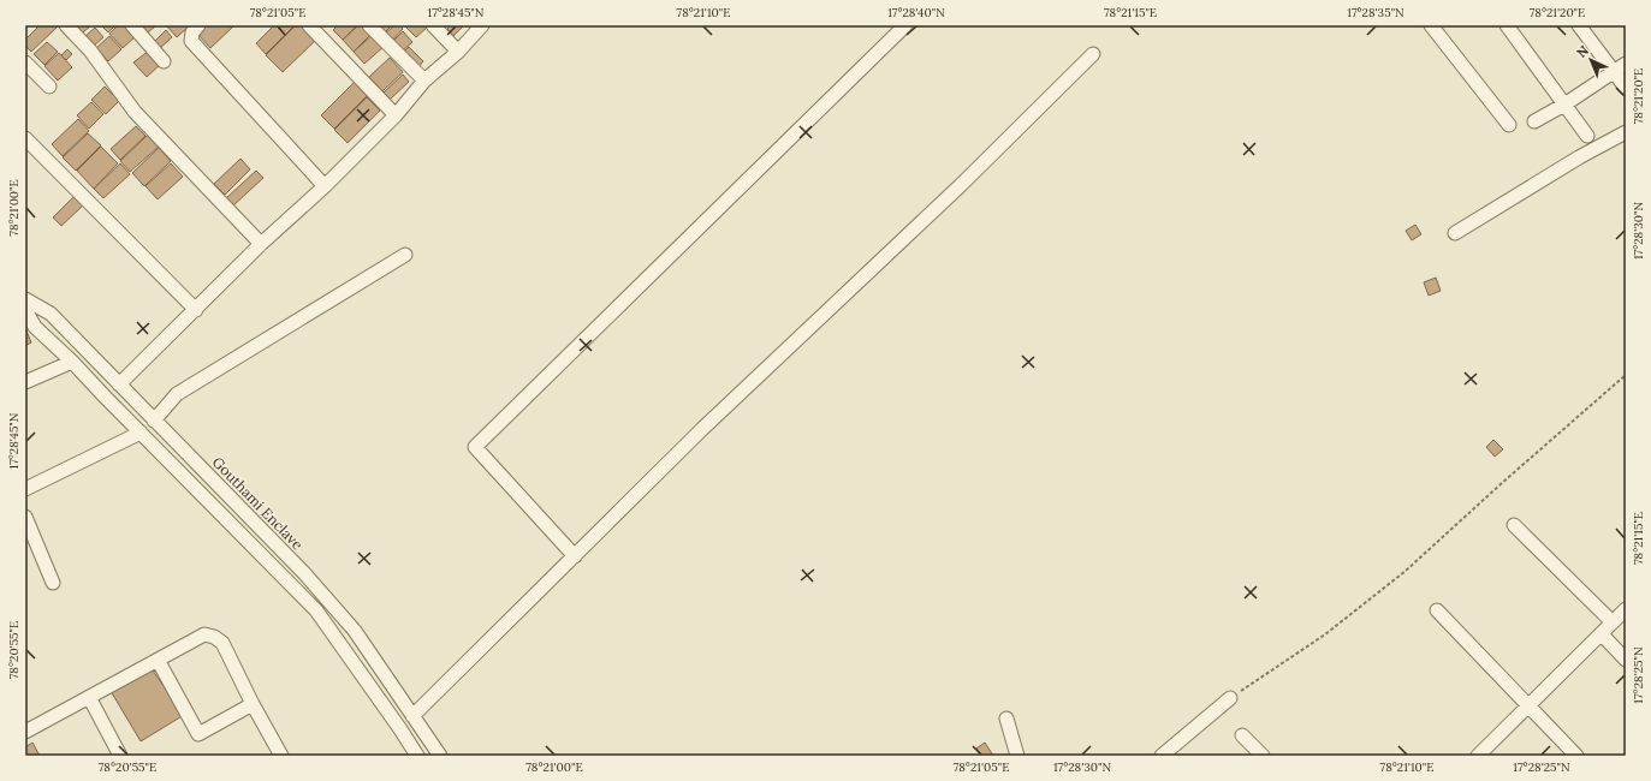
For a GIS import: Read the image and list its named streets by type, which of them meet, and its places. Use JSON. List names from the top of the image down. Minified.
{"streets":{"street":["Gouthami Enclave"]},"north":"top left","coordinates":["78°21'05\"E","17°28'45\"N","78°21'10\"E","17°28'40\"N","78°21'15\"E","17°28'35\"N","78°21'20\"E","78°21'00\"E","17°28'30\"N","78°20'55\"E","17°28'25\"N"]}
